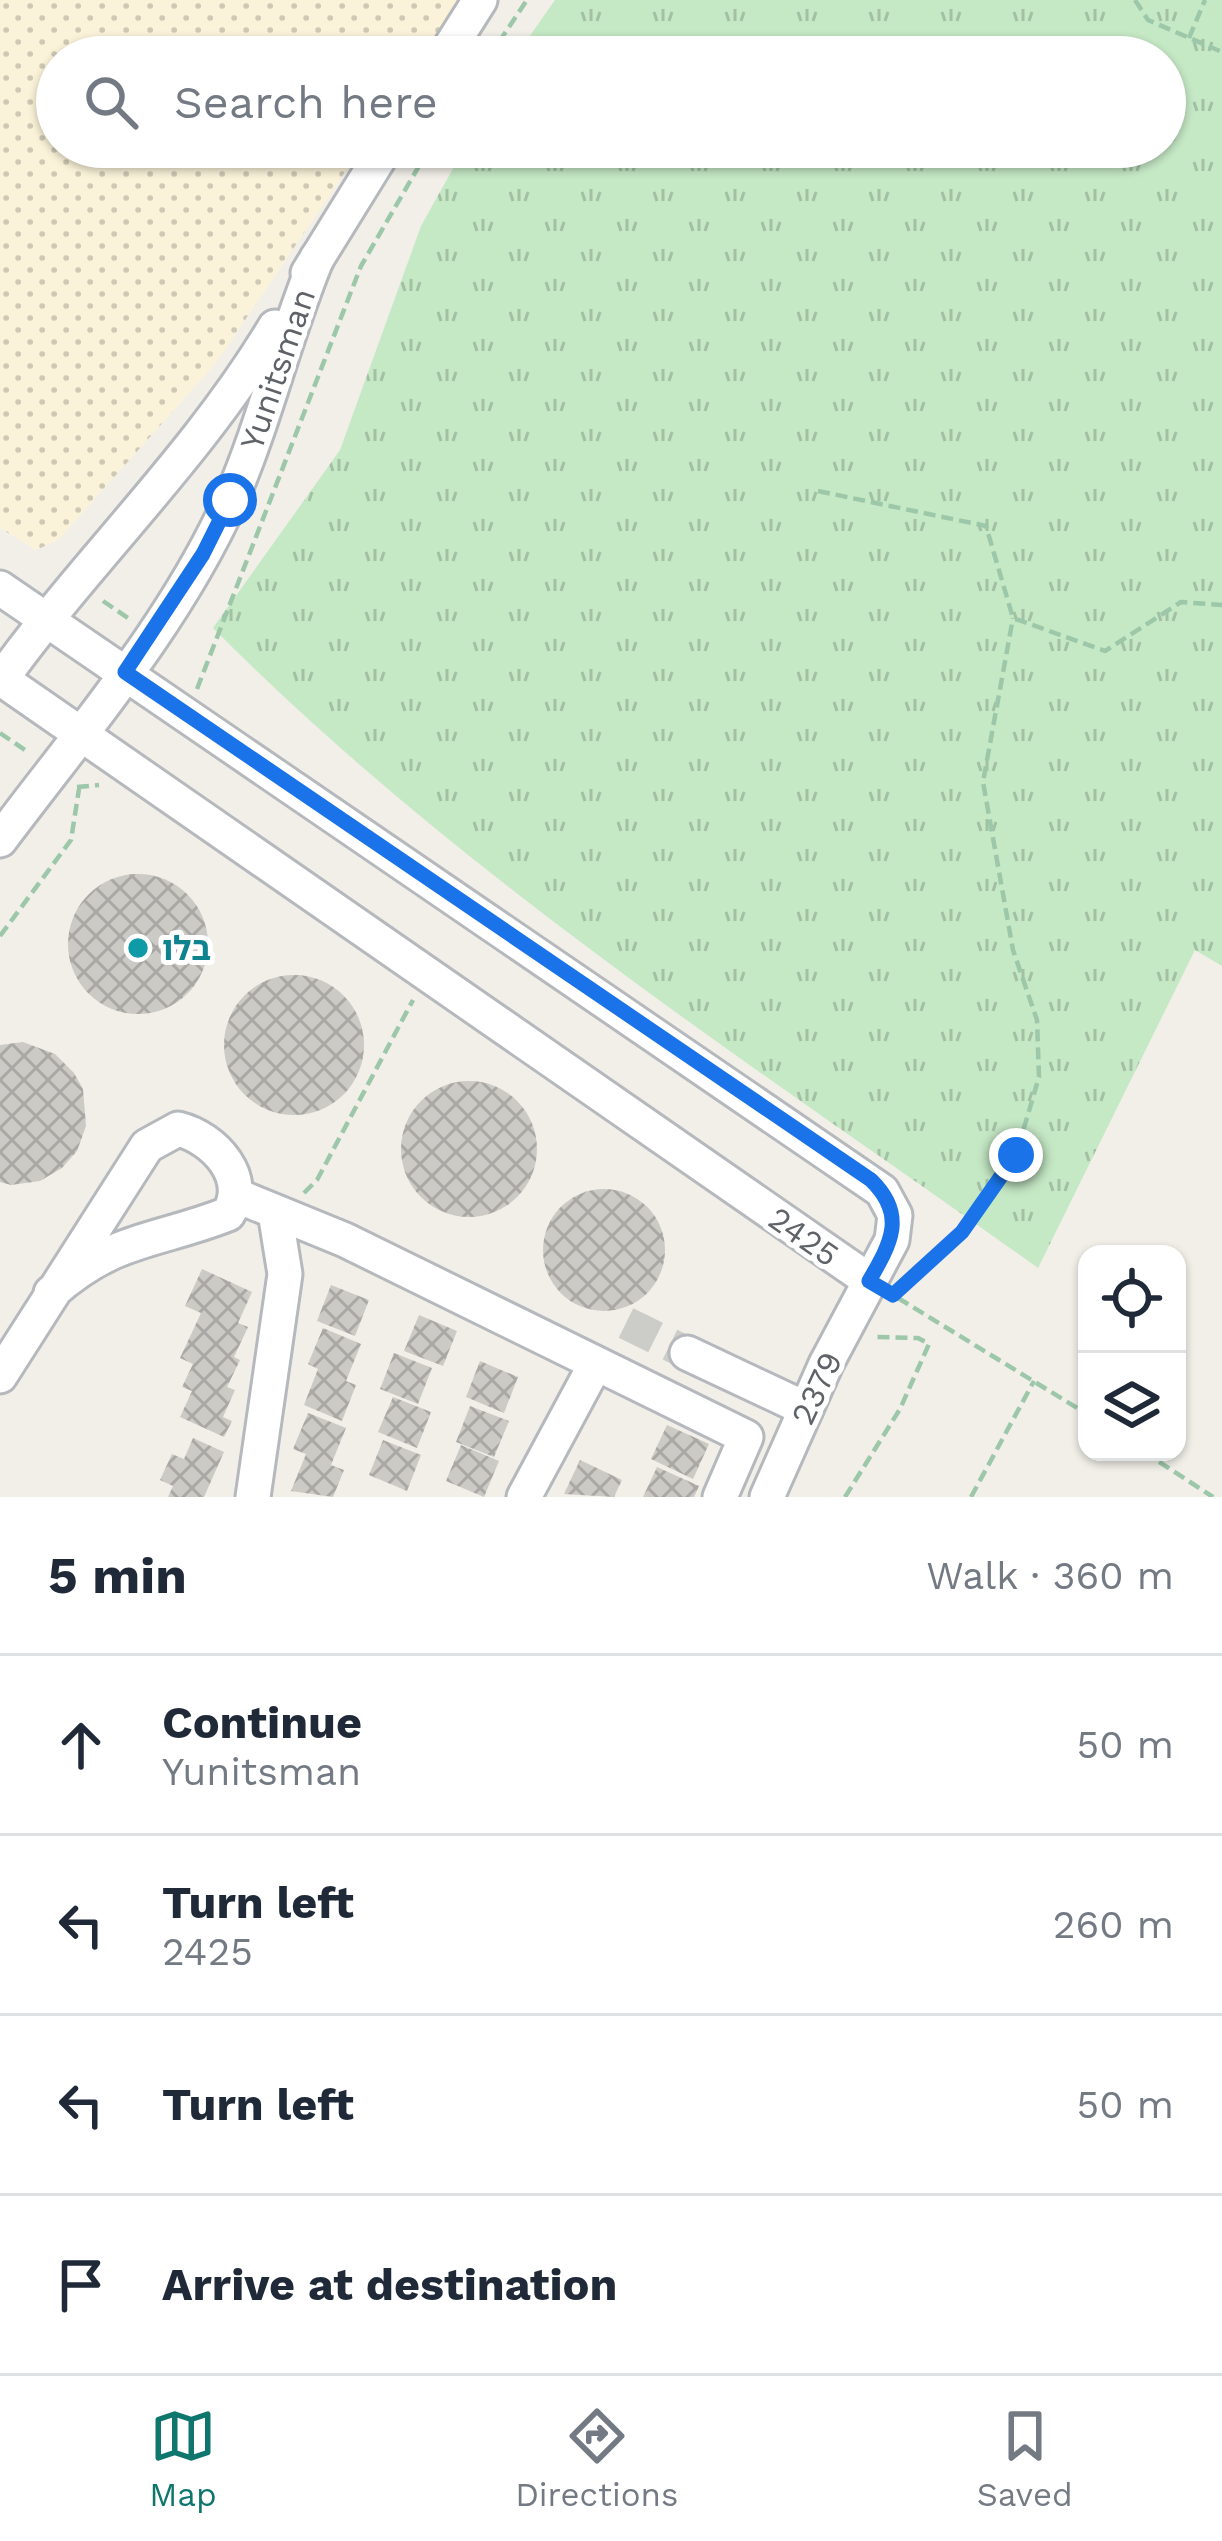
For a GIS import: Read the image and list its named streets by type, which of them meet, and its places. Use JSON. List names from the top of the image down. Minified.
{"streets":{"street":["Yunitsman","2425","2379"]},"crossings":[["Yunitsman","2425"],["2425","2379"]],"places":["בלו"],"page":{"search":"Search here","heading":["5 min","Walk · 360 m"],"list":[["Continue","Yunitsman","50 m"],["Turn left","2425","260 m"],["Turn left","50 m"],"Arrive at destination"],"nav":["Map","Directions","Saved"]}}
